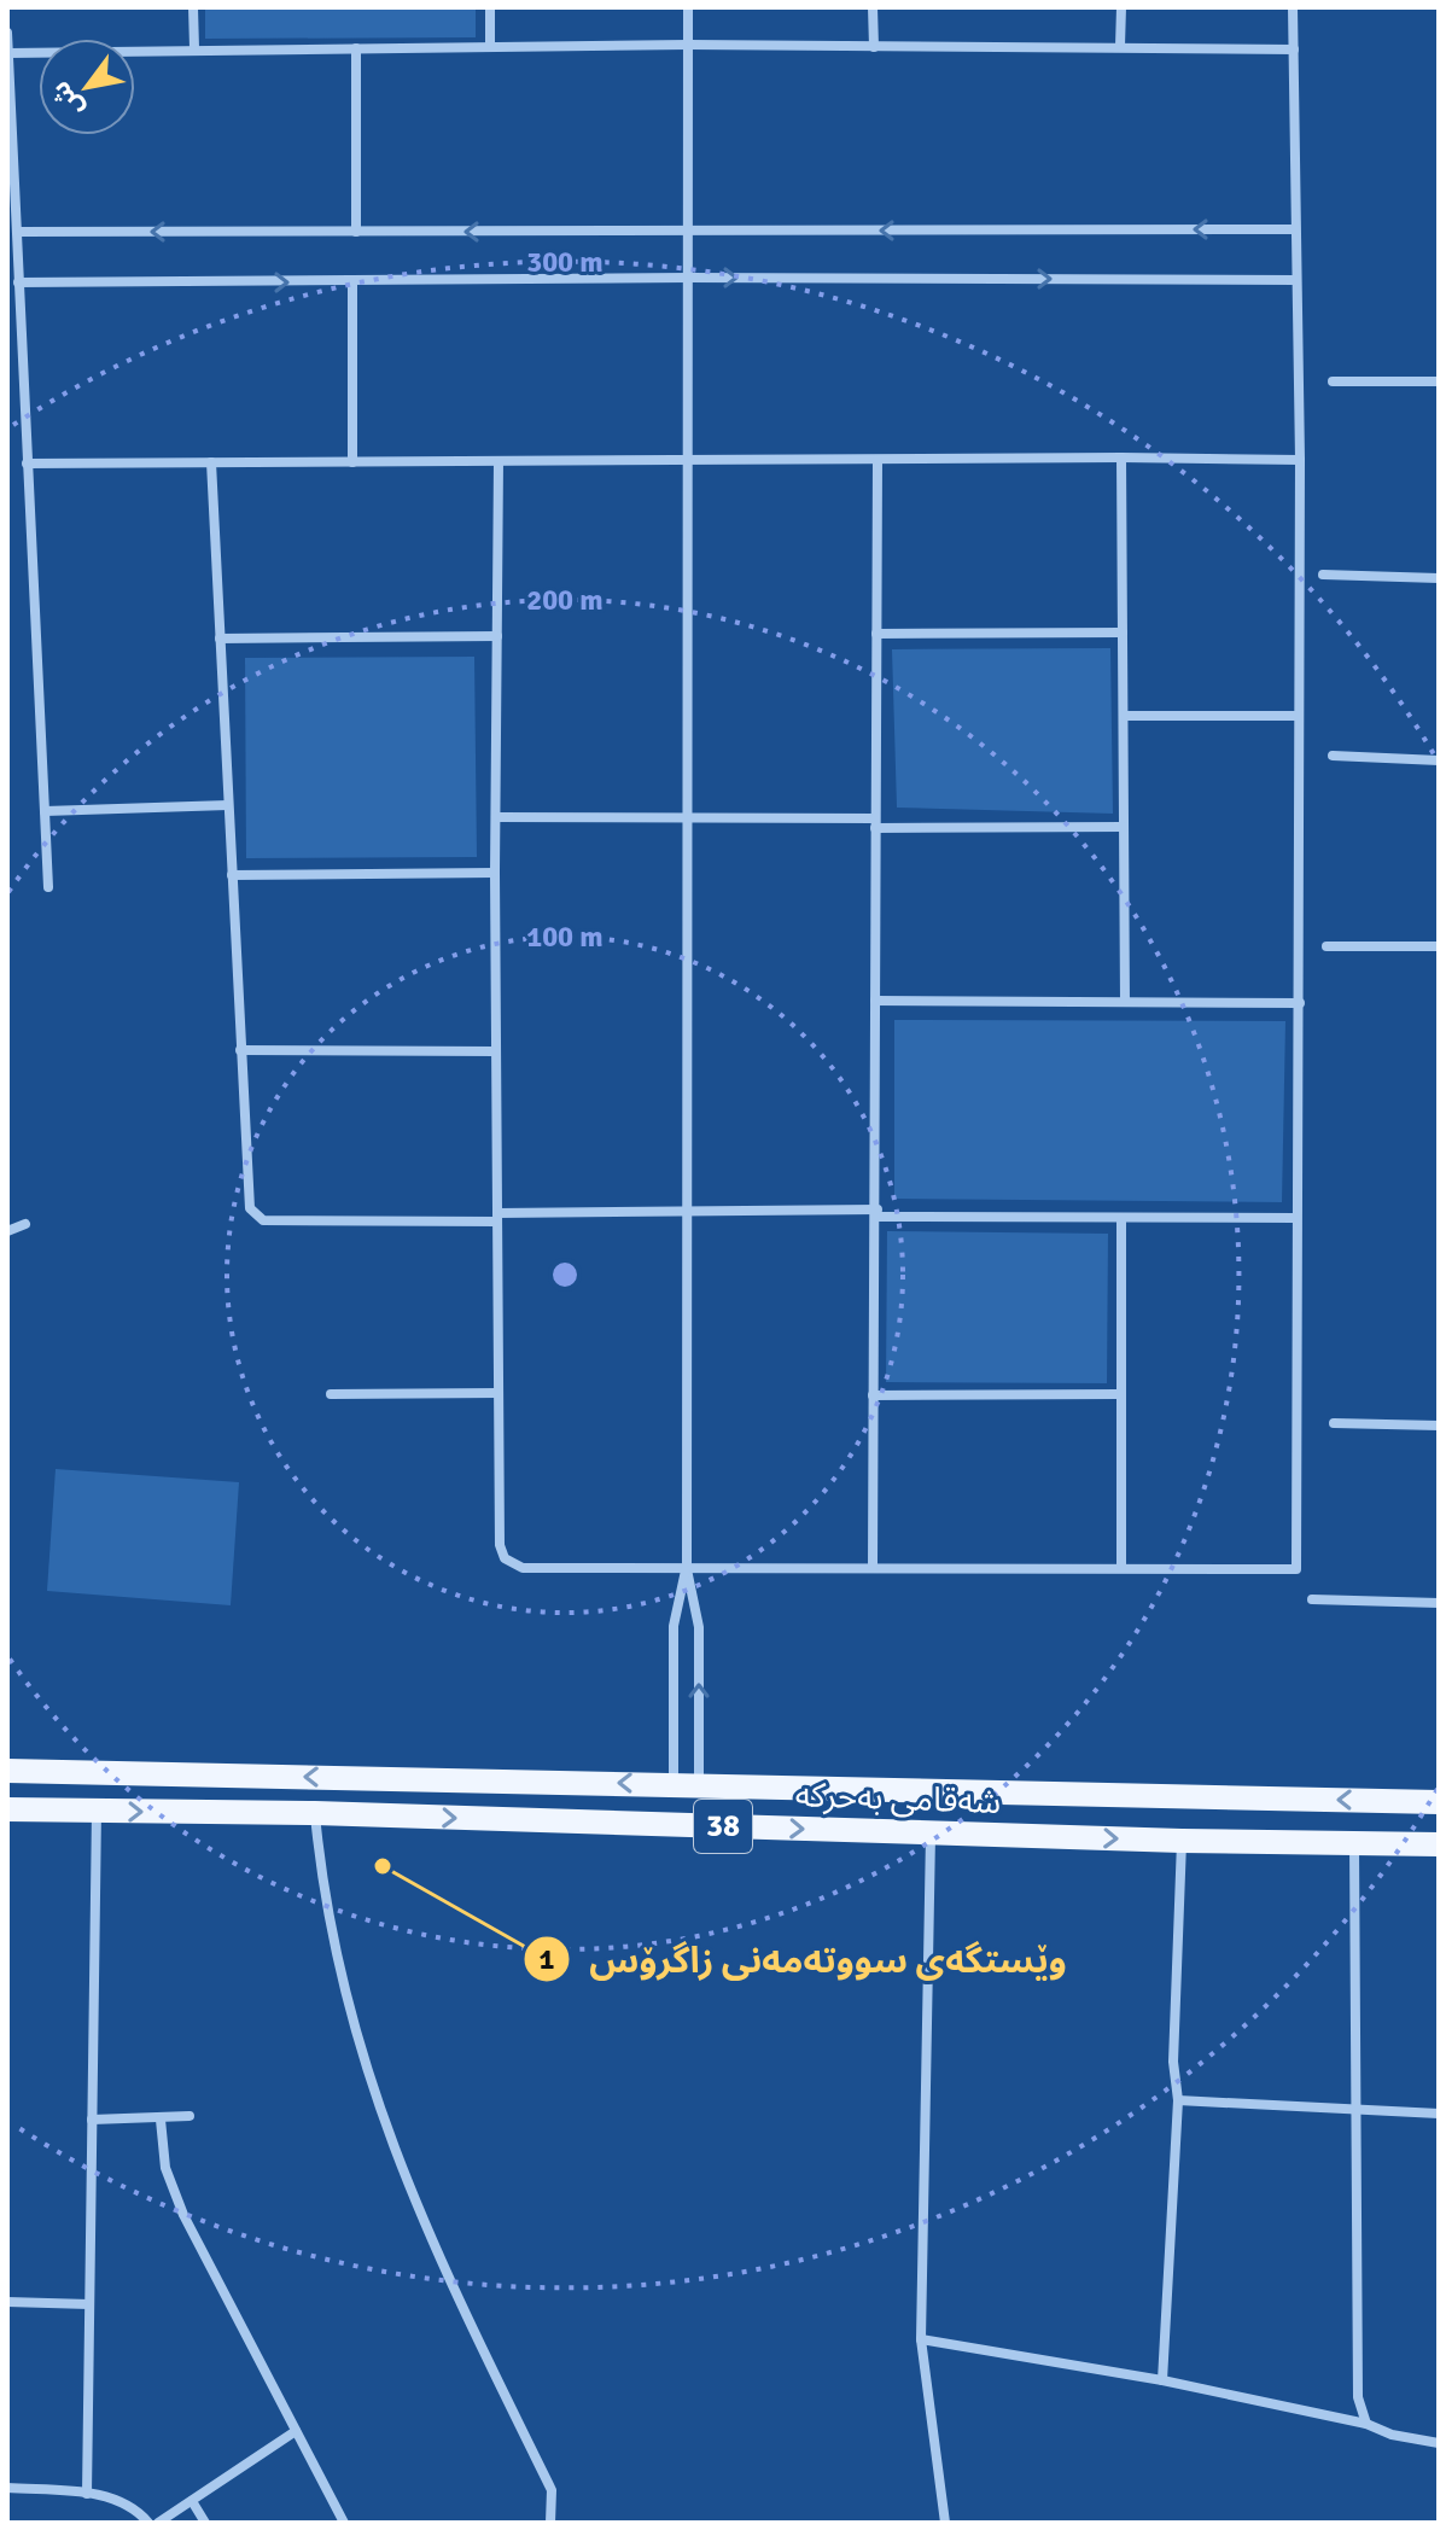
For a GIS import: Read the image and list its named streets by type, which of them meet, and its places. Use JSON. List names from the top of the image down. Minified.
{"streets":{"main road":["شەقامی بەحرکە","38"]},"places":["وێستگەی سووتەمەنی زاگرۆس"],"north":"bottom left","rings":["300 m","200 m","100 m"]}
